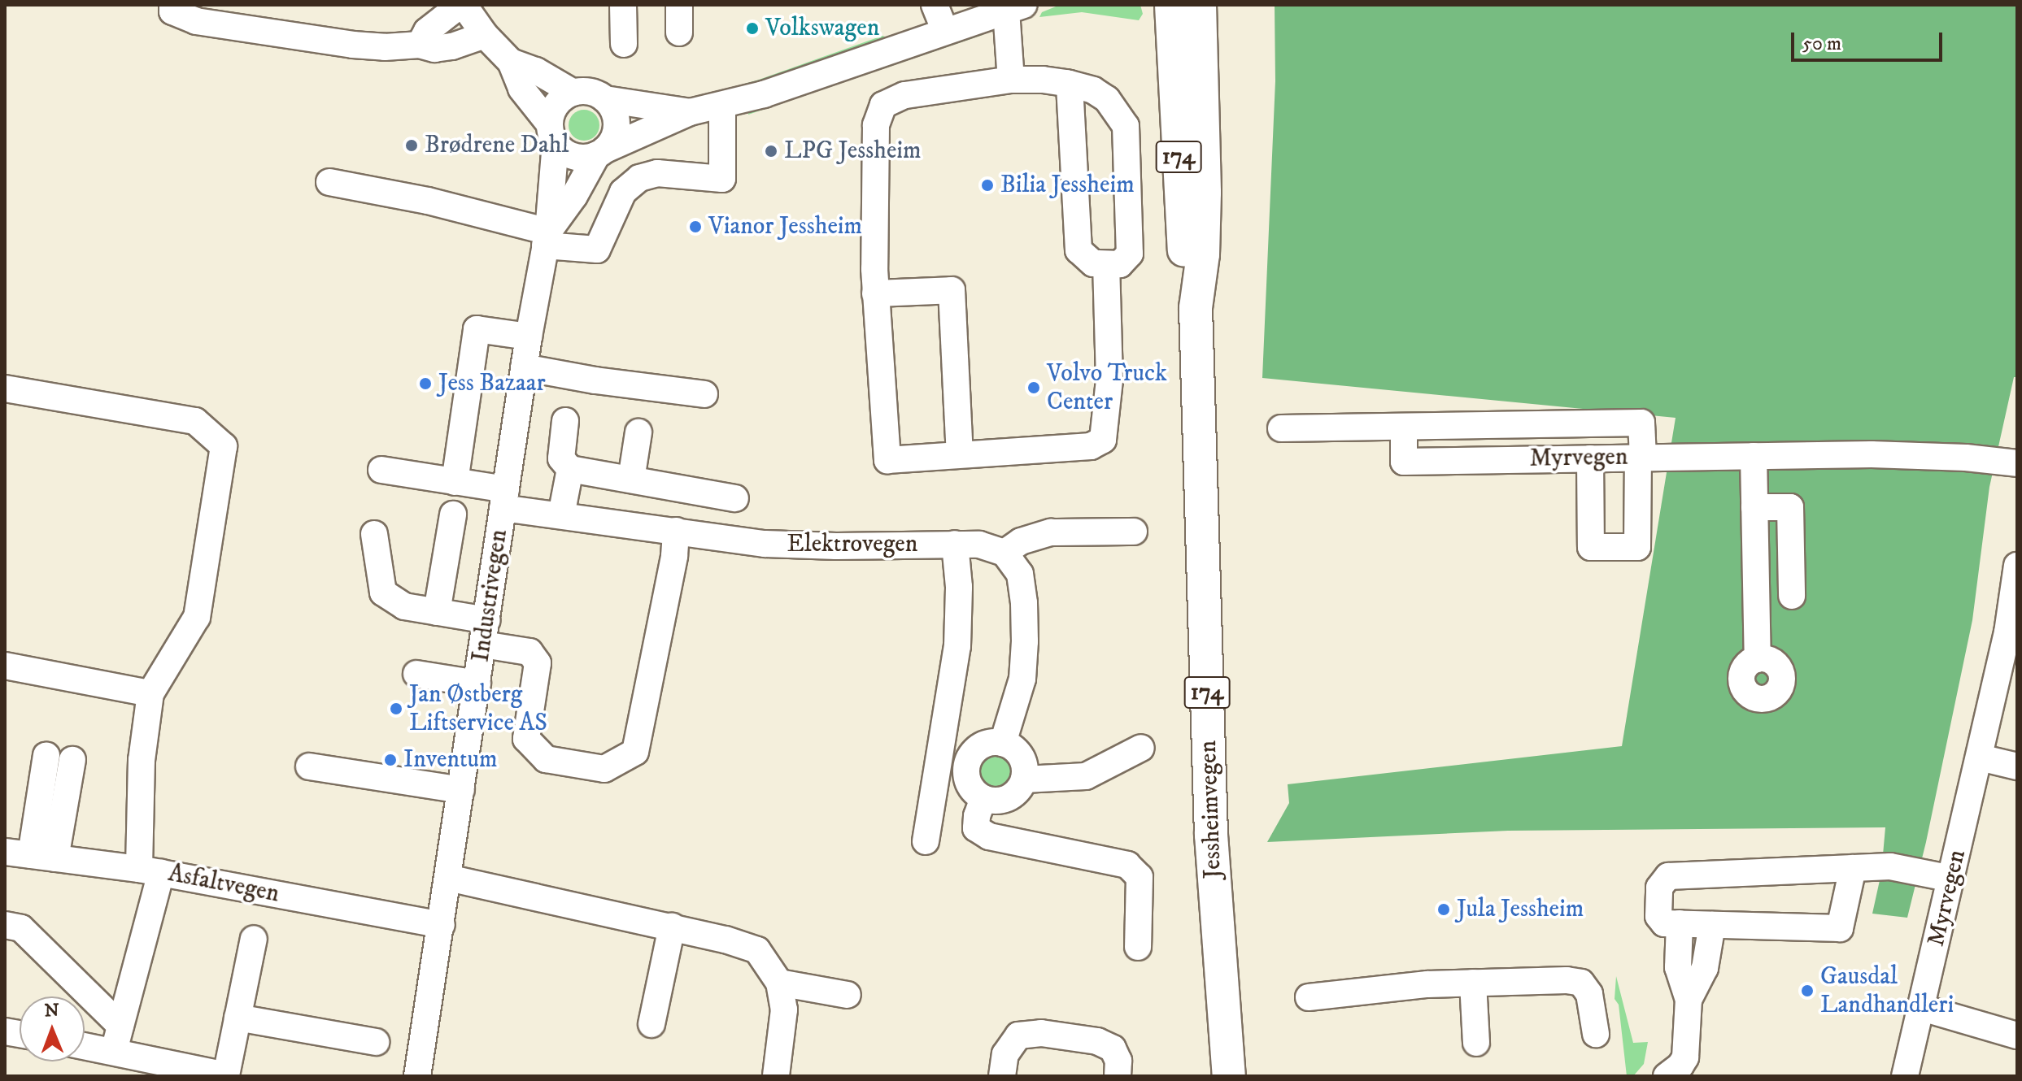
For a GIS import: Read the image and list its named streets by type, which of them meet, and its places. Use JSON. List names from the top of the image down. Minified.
{"streets":{"main road":["174","Jessheimvegen"],"street":["Myrvegen","Elektrovegen","Industrivegen","Asfaltvegen"]},"crossings":[["Elektrovegen","Industrivegen"],["Industrivegen","Asfaltvegen"]],"places":["Volkswagen","Brødrene Dahl","LPG Jessheim","Bilia Jessheim","Vianor Jessheim","Jess Bazaar","Volvo Truck Center","Jan Østberg Liftservice AS","Inventum","Jula Jessheim","Gausdal Landhandleri"],"scale_bar":"50 m","north":"top"}
